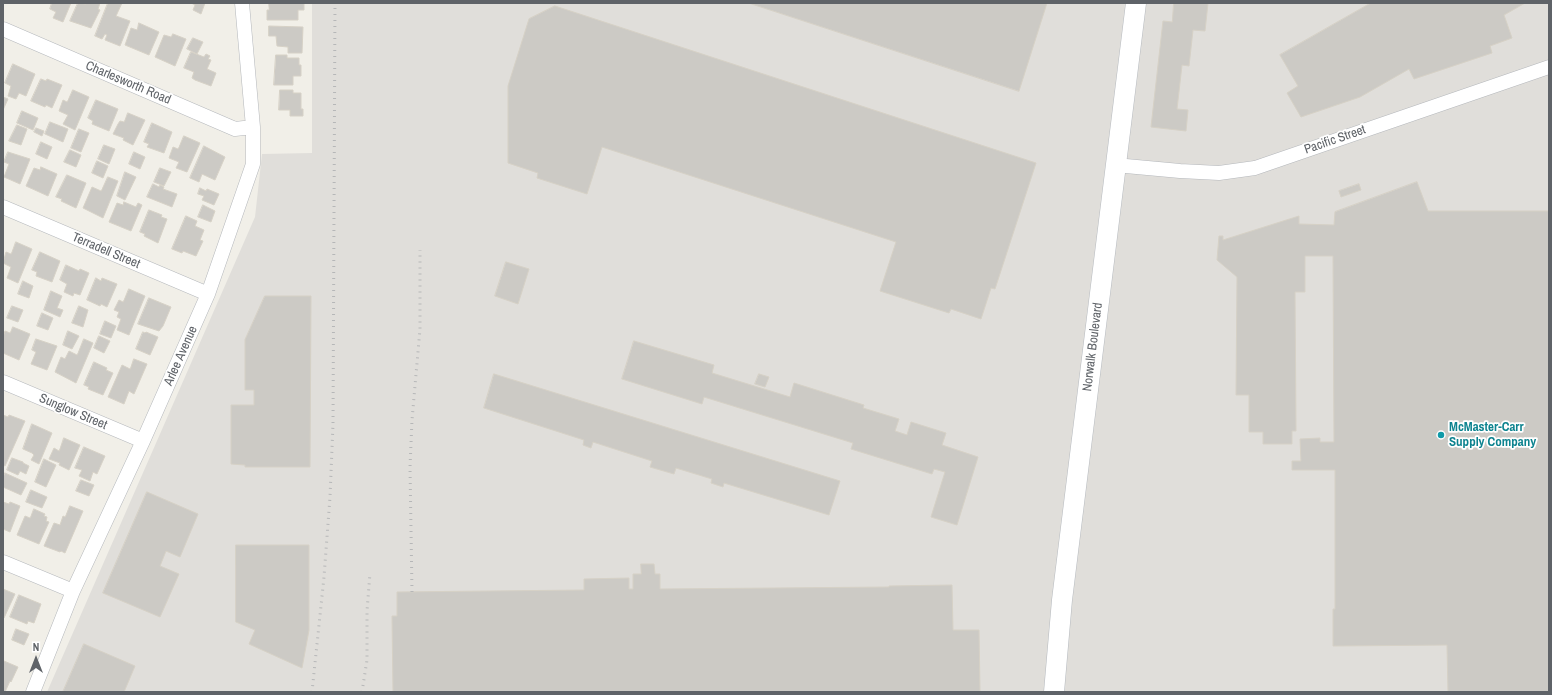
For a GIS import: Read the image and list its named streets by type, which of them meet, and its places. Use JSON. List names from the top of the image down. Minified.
{"streets":{"main road":["Norwalk Boulevard"],"street":["Charlesworth Road","Pacific Street","Terradell Street","Arlee Avenue","Sunglow Street"]},"crossings":[["Charlesworth Road","Arlee Avenue"],["Pacific Street","Norwalk Boulevard"],["Terradell Street","Arlee Avenue"],["Arlee Avenue","Sunglow Street"]],"places":["McMaster-Carr Supply Company"],"north":"top"}
